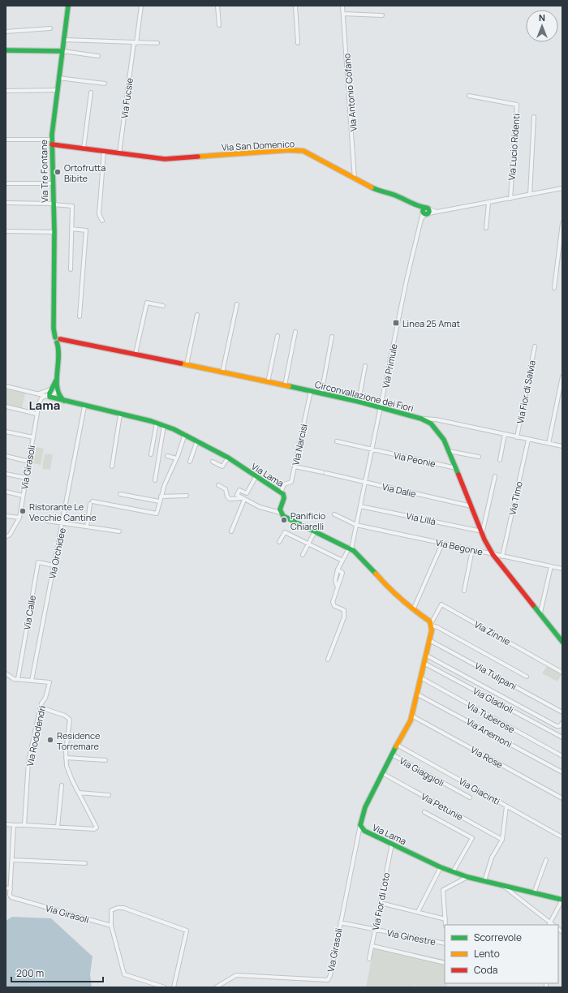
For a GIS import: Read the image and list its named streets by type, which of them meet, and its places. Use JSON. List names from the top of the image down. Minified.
{"streets":{"street":["Via Antonio Cofano","Via Fucsie","Via San Domenico","Via Lucio Ridenti","Via Tre Fontane","Via Primule","Via Fior di Salvia","Circonvallazione dei Fiori","Via Narcisi","Via Peonie","Via Girasoli","Via Lama","Via Dalie","Via Timo","Via Lillà","Via Begonie","Via Orchidee","Via Calle","Via Zinnie","Via Tulipani","Via Gladioli","Via Tuberose","Via Anemoni","Via Rododendri","Via Rose","Via Giaggioli","Via Giacinti","Via Petunie","Via Fior di Loto","Via Ginestre"]},"crossings":[["Via Antonio Cofano","Via San Domenico"],["Via Fucsie","Via San Domenico"],["Via San Domenico","Via Tre Fontane"],["Via San Domenico","Via Primule"],["Via Tre Fontane","Circonvallazione dei Fiori"],["Via Primule","Circonvallazione dei Fiori"],["Via Primule","Via Peonie"],["Via Primule","Via Dalie"],["Via Primule","Via Lillà"],["Via Primule","Via Begonie"],["Circonvallazione dei Fiori","Via Narcisi"],["Circonvallazione dei Fiori","Via Peonie"],["Circonvallazione dei Fiori","Via Dalie"],["Circonvallazione dei Fiori","Via Lillà"],["Circonvallazione dei Fiori","Via Begonie"],["Via Narcisi","Via Lama"],["Via Narcisi","Via Dalie"],["Via Girasoli","Via Lama"],["Via Girasoli","Via Ginestre"],["Via Lama","Via Orchidee"],["Via Lama","Via Zinnie"],["Via Lama","Via Tulipani"],["Via Lama","Via Gladioli"],["Via Lama","Via Tuberose"],["Via Lama","Via Anemoni"],["Via Lama","Via Rose"],["Via Lama","Via Giaggioli"],["Via Lama","Via Giacinti"],["Via Lama","Via Petunie"],["Via Lama","Via Fior di Loto"],["Via Timo","Via Begonie"],["Via Orchidee","Via Calle"],["Via Orchidee","Via Rododendri"],["Via Calle","Via Rododendri"],["Via Fior di Loto","Via Ginestre"]],"districts":["Lama"],"places":{"other":["Ortofrutta Bibite","Ristorante Le Vecchie Cantine","Panificio Chiarelli","Residence Torremare"],"transit":["Linea 25 Amat"]},"legend":["Scorrevole","Lento","Coda"],"scale_bar":"200 m","north":"top"}
